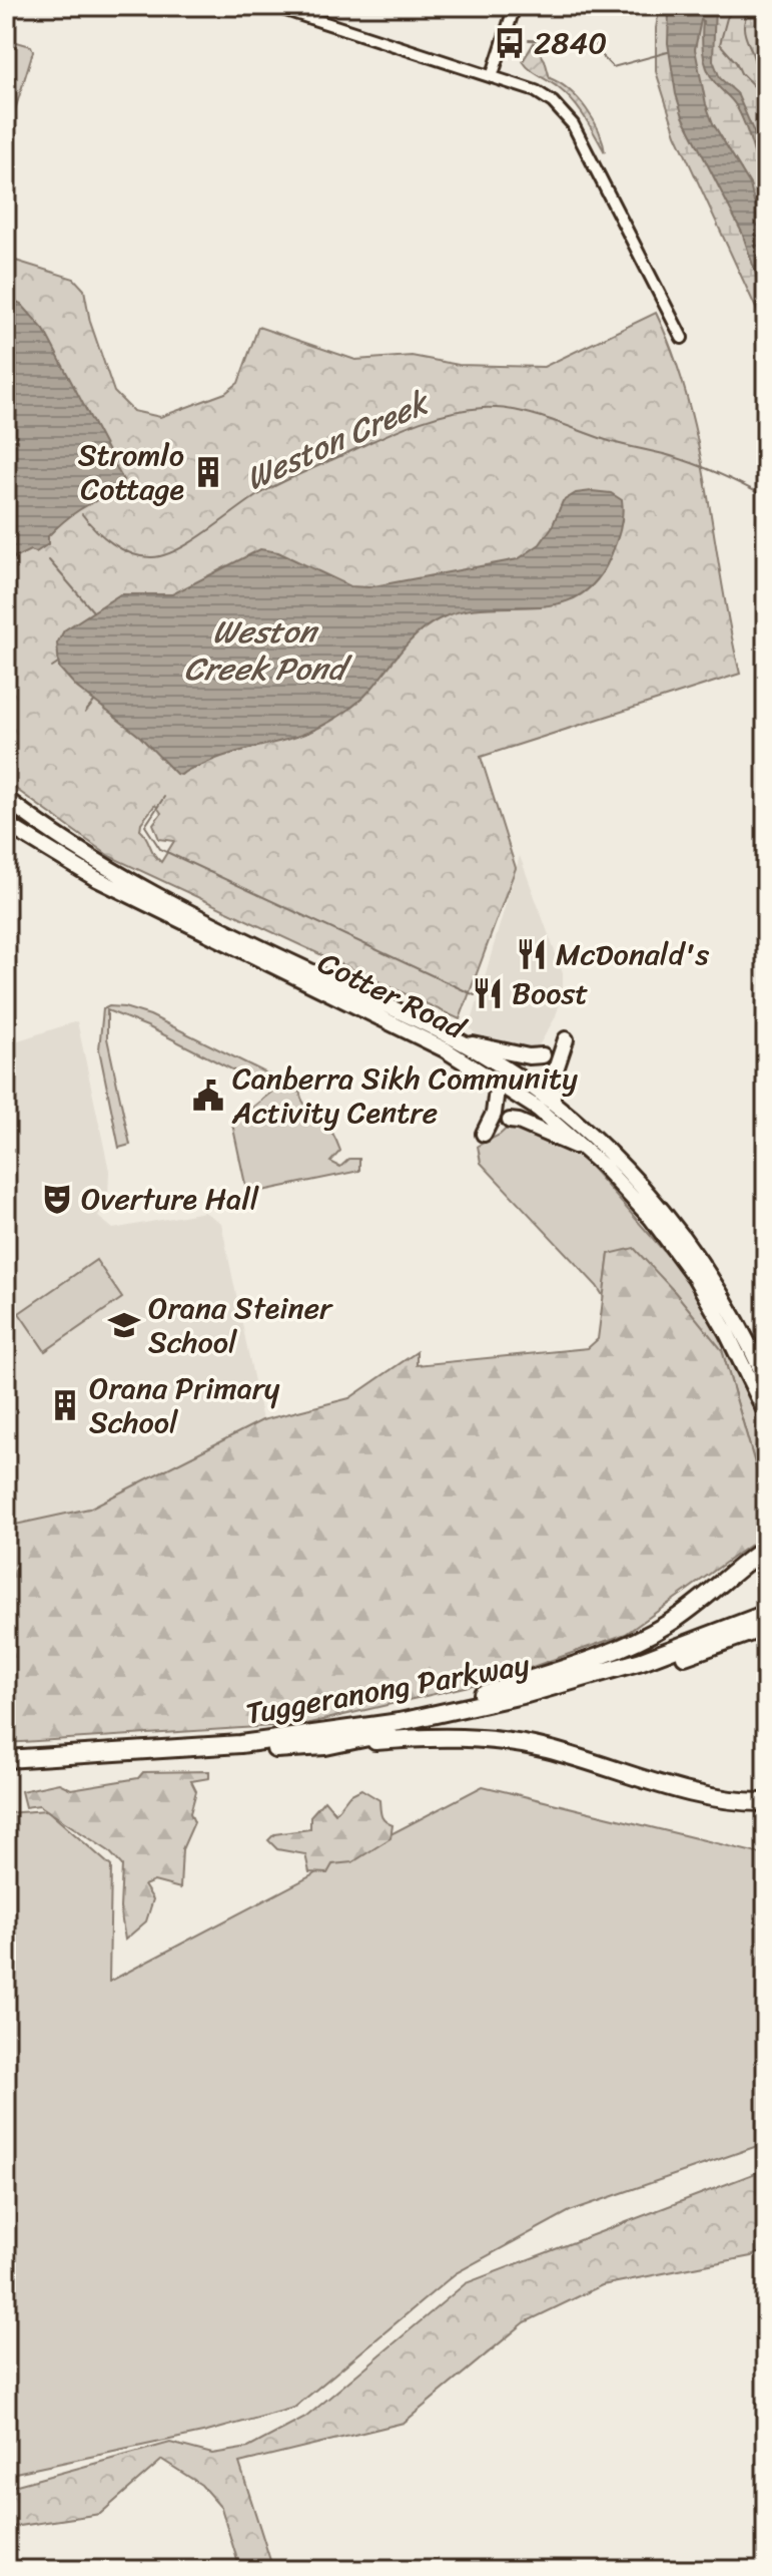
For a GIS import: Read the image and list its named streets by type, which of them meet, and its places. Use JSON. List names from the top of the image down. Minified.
{"streets":{"highway":["Tuggeranong Parkway"],"main road":["Cotter Road"]},"water":["Weston Creek","Weston Creek Pond"],"places":{"bus stop":["2840"],"building":["Stromlo Cottage","Orana Primary School"],"restaurant":["McDonald's","Boost"],"public building":["Canberra Sikh Community Activity Centre"],"theatre":["Overture Hall"],"school or university":["Orana Steiner School"]}}
